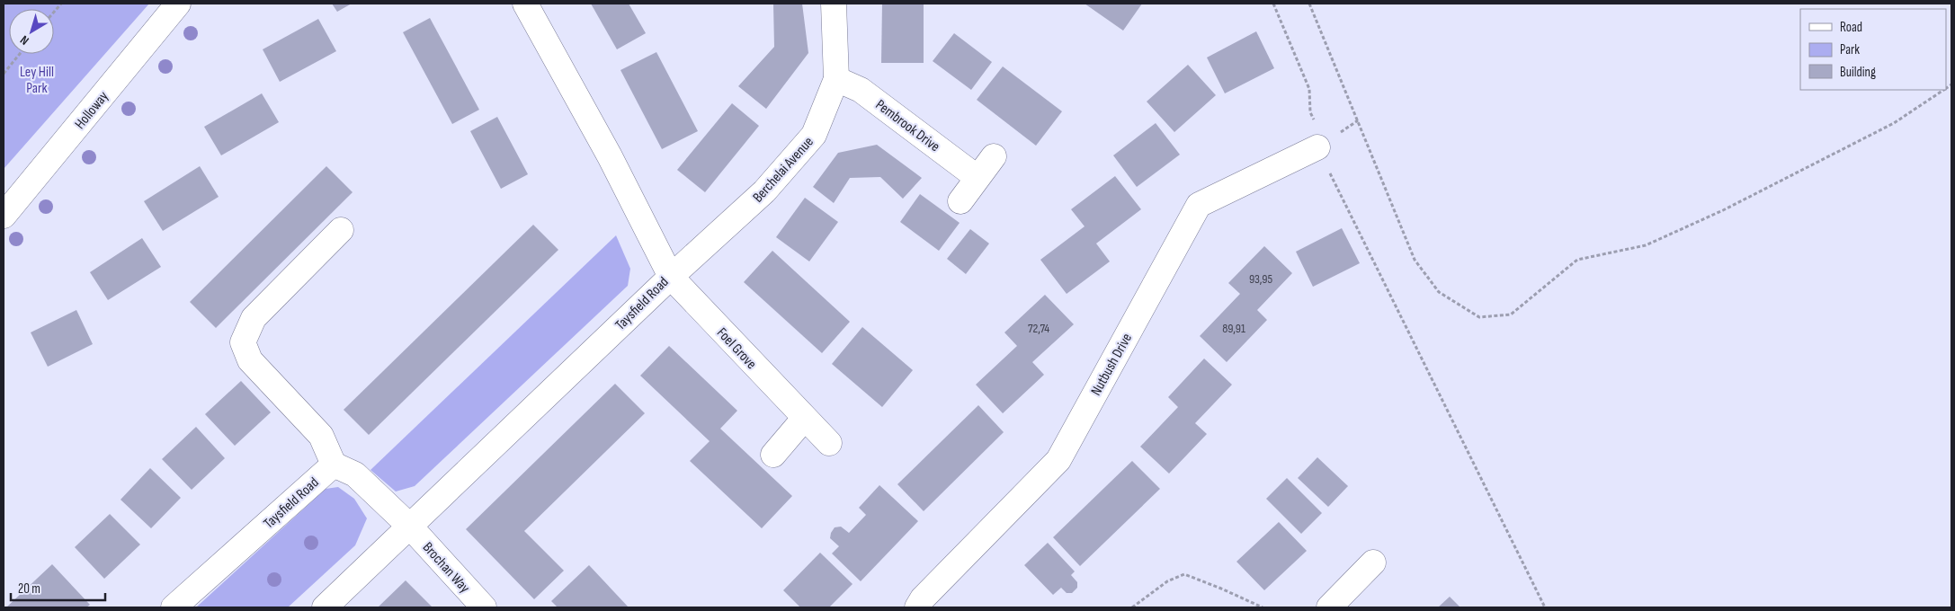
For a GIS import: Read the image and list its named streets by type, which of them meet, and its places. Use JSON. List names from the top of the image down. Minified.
{"streets":{"street":["Holloway","Pembrook Drive","Berchelai Avenue","Taysfield Road","Foel Grove","Nutbush Drive","Brochan Way"]},"crossings":[["Pembrook Drive","Berchelai Avenue"],["Berchelai Avenue","Taysfield Road"],["Berchelai Avenue","Foel Grove"],["Taysfield Road","Foel Grove"],["Taysfield Road","Brochan Way"]],"parks":["Ley Hill Park"],"house_numbers":["93,95","72,74","89,91"],"legend":["Road","Park","Building"],"scale_bar":"20 m","north":"bottom left"}
